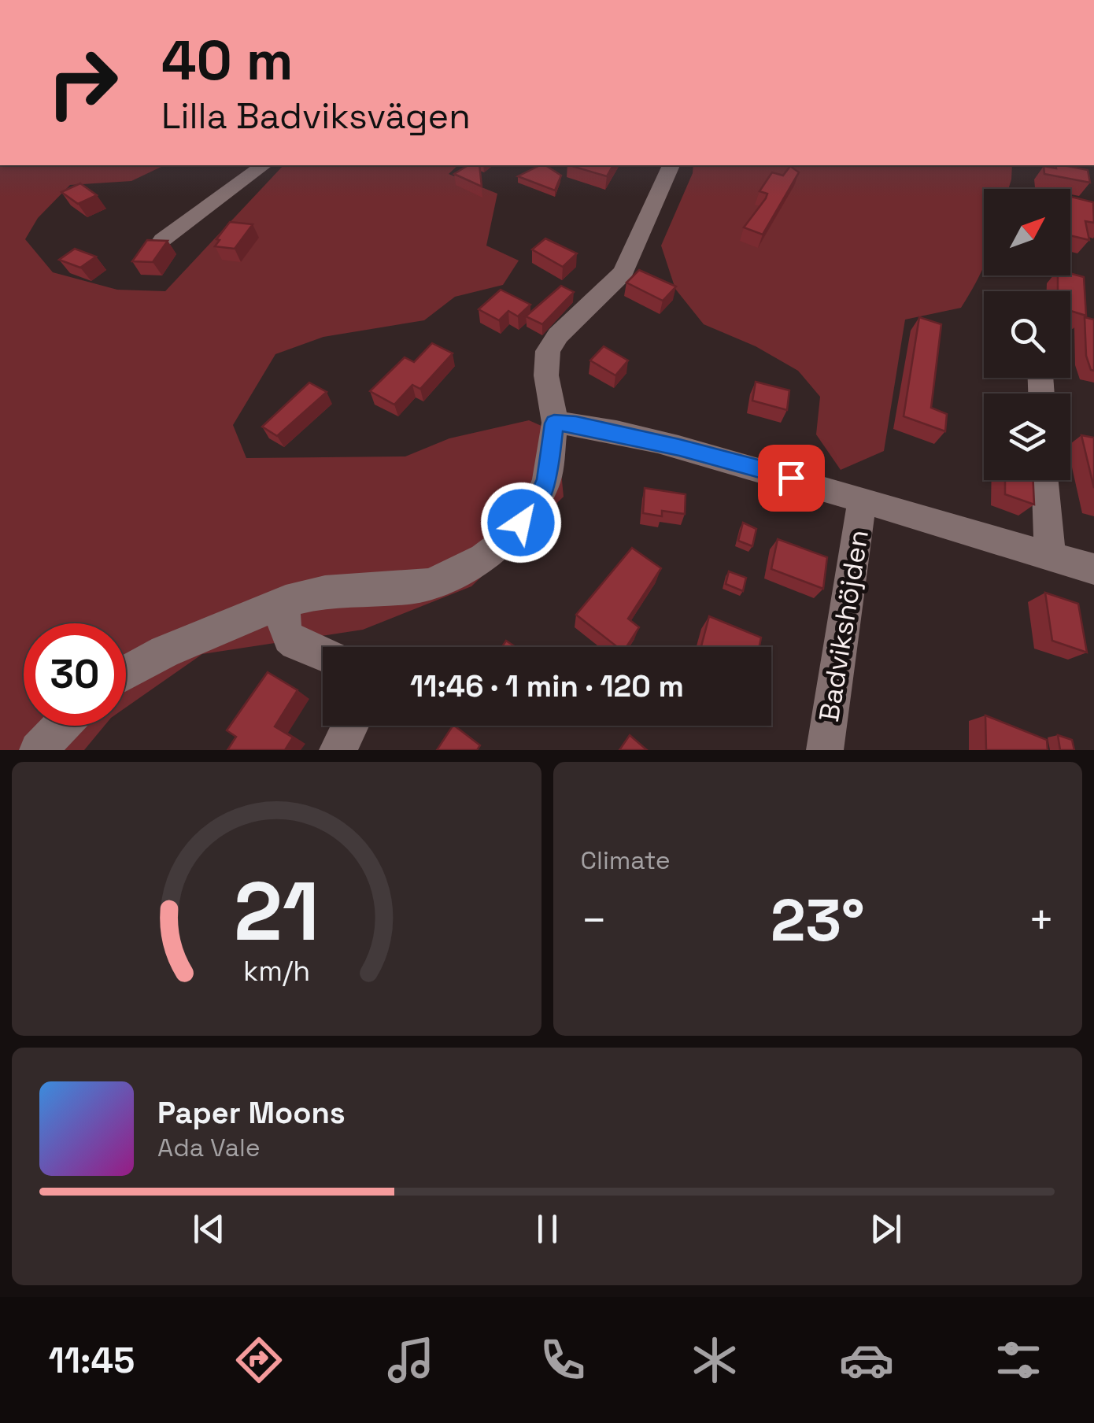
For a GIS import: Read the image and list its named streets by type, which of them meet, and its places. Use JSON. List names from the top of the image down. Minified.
{"streets":{"street":["Badvikshöjden"]},"north":"top right","page":{"turn":["40 m","Lilla Badviksvägen"],"limit":"30","trip":"11:46 · 1 min · 120 m","tile":"Climate","heat":["−","23°","+"],"song":["Paper Moons","Ada Vale"],"tabs":"11:45","gauge":["21","km/h"]}}
